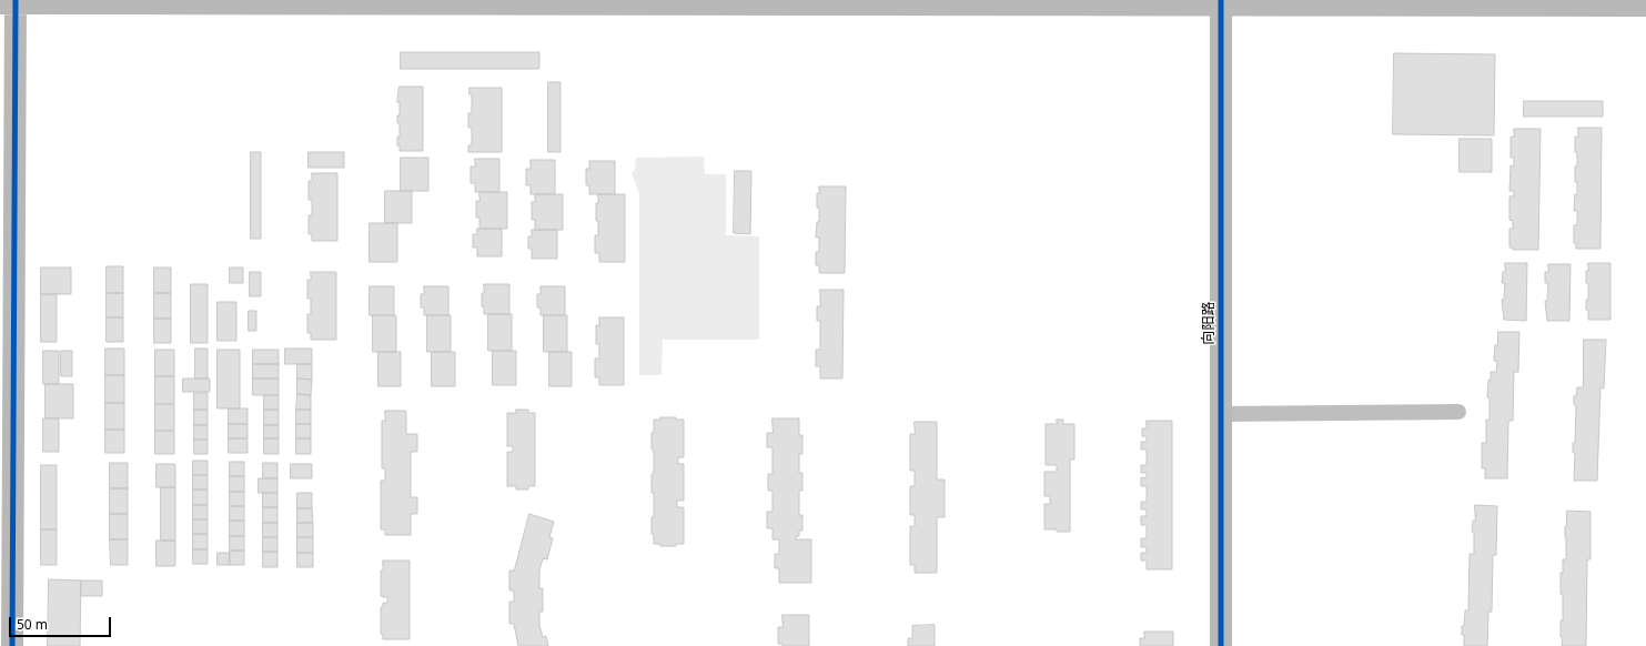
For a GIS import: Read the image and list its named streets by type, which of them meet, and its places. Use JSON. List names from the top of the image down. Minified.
{"streets":{"main road":["向阳路"]},"scale_bar":"50 m"}
